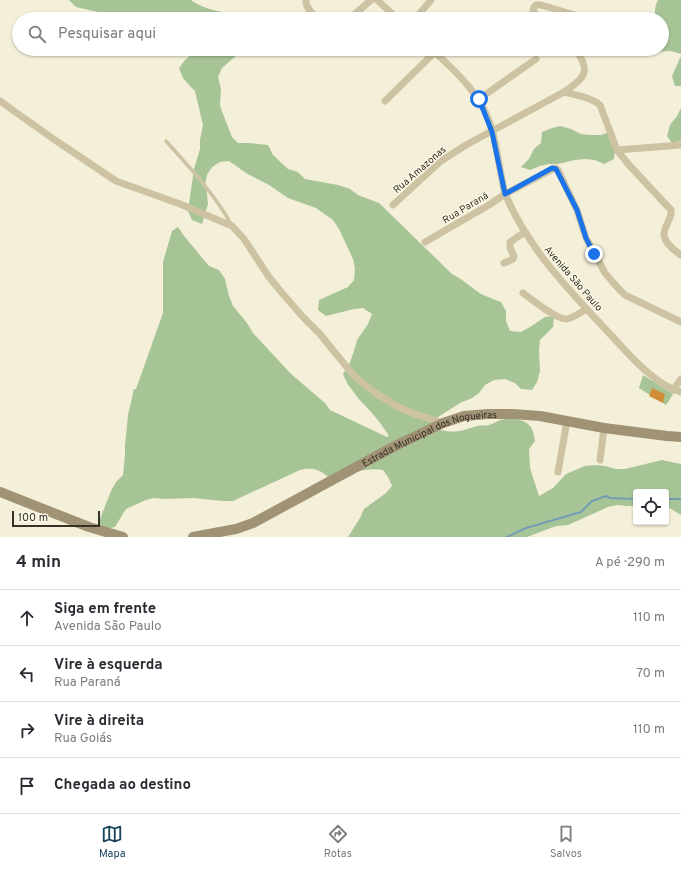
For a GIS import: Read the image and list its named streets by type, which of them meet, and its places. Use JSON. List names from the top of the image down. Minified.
{"streets":{"street":["Rua Amazonas","Rua Paraná","Avenida São Paulo","Estrada Municipal dos Nogueiras"]},"crossings":[["Rua Amazonas","Avenida São Paulo"],["Rua Paraná","Avenida São Paulo"]],"scale_bar":"100 m","page":{"search":"Pesquisar aqui","scale":"100 m","heading":["4 min","A pé · 290 m"],"list":[["Siga em frente","Avenida São Paulo","110 m"],["Vire à esquerda","Rua Paraná","70 m"],["Vire à direita","Rua Goiás","110 m"],"Chegada ao destino"],"nav":["Mapa","Rotas","Salvos"]}}
